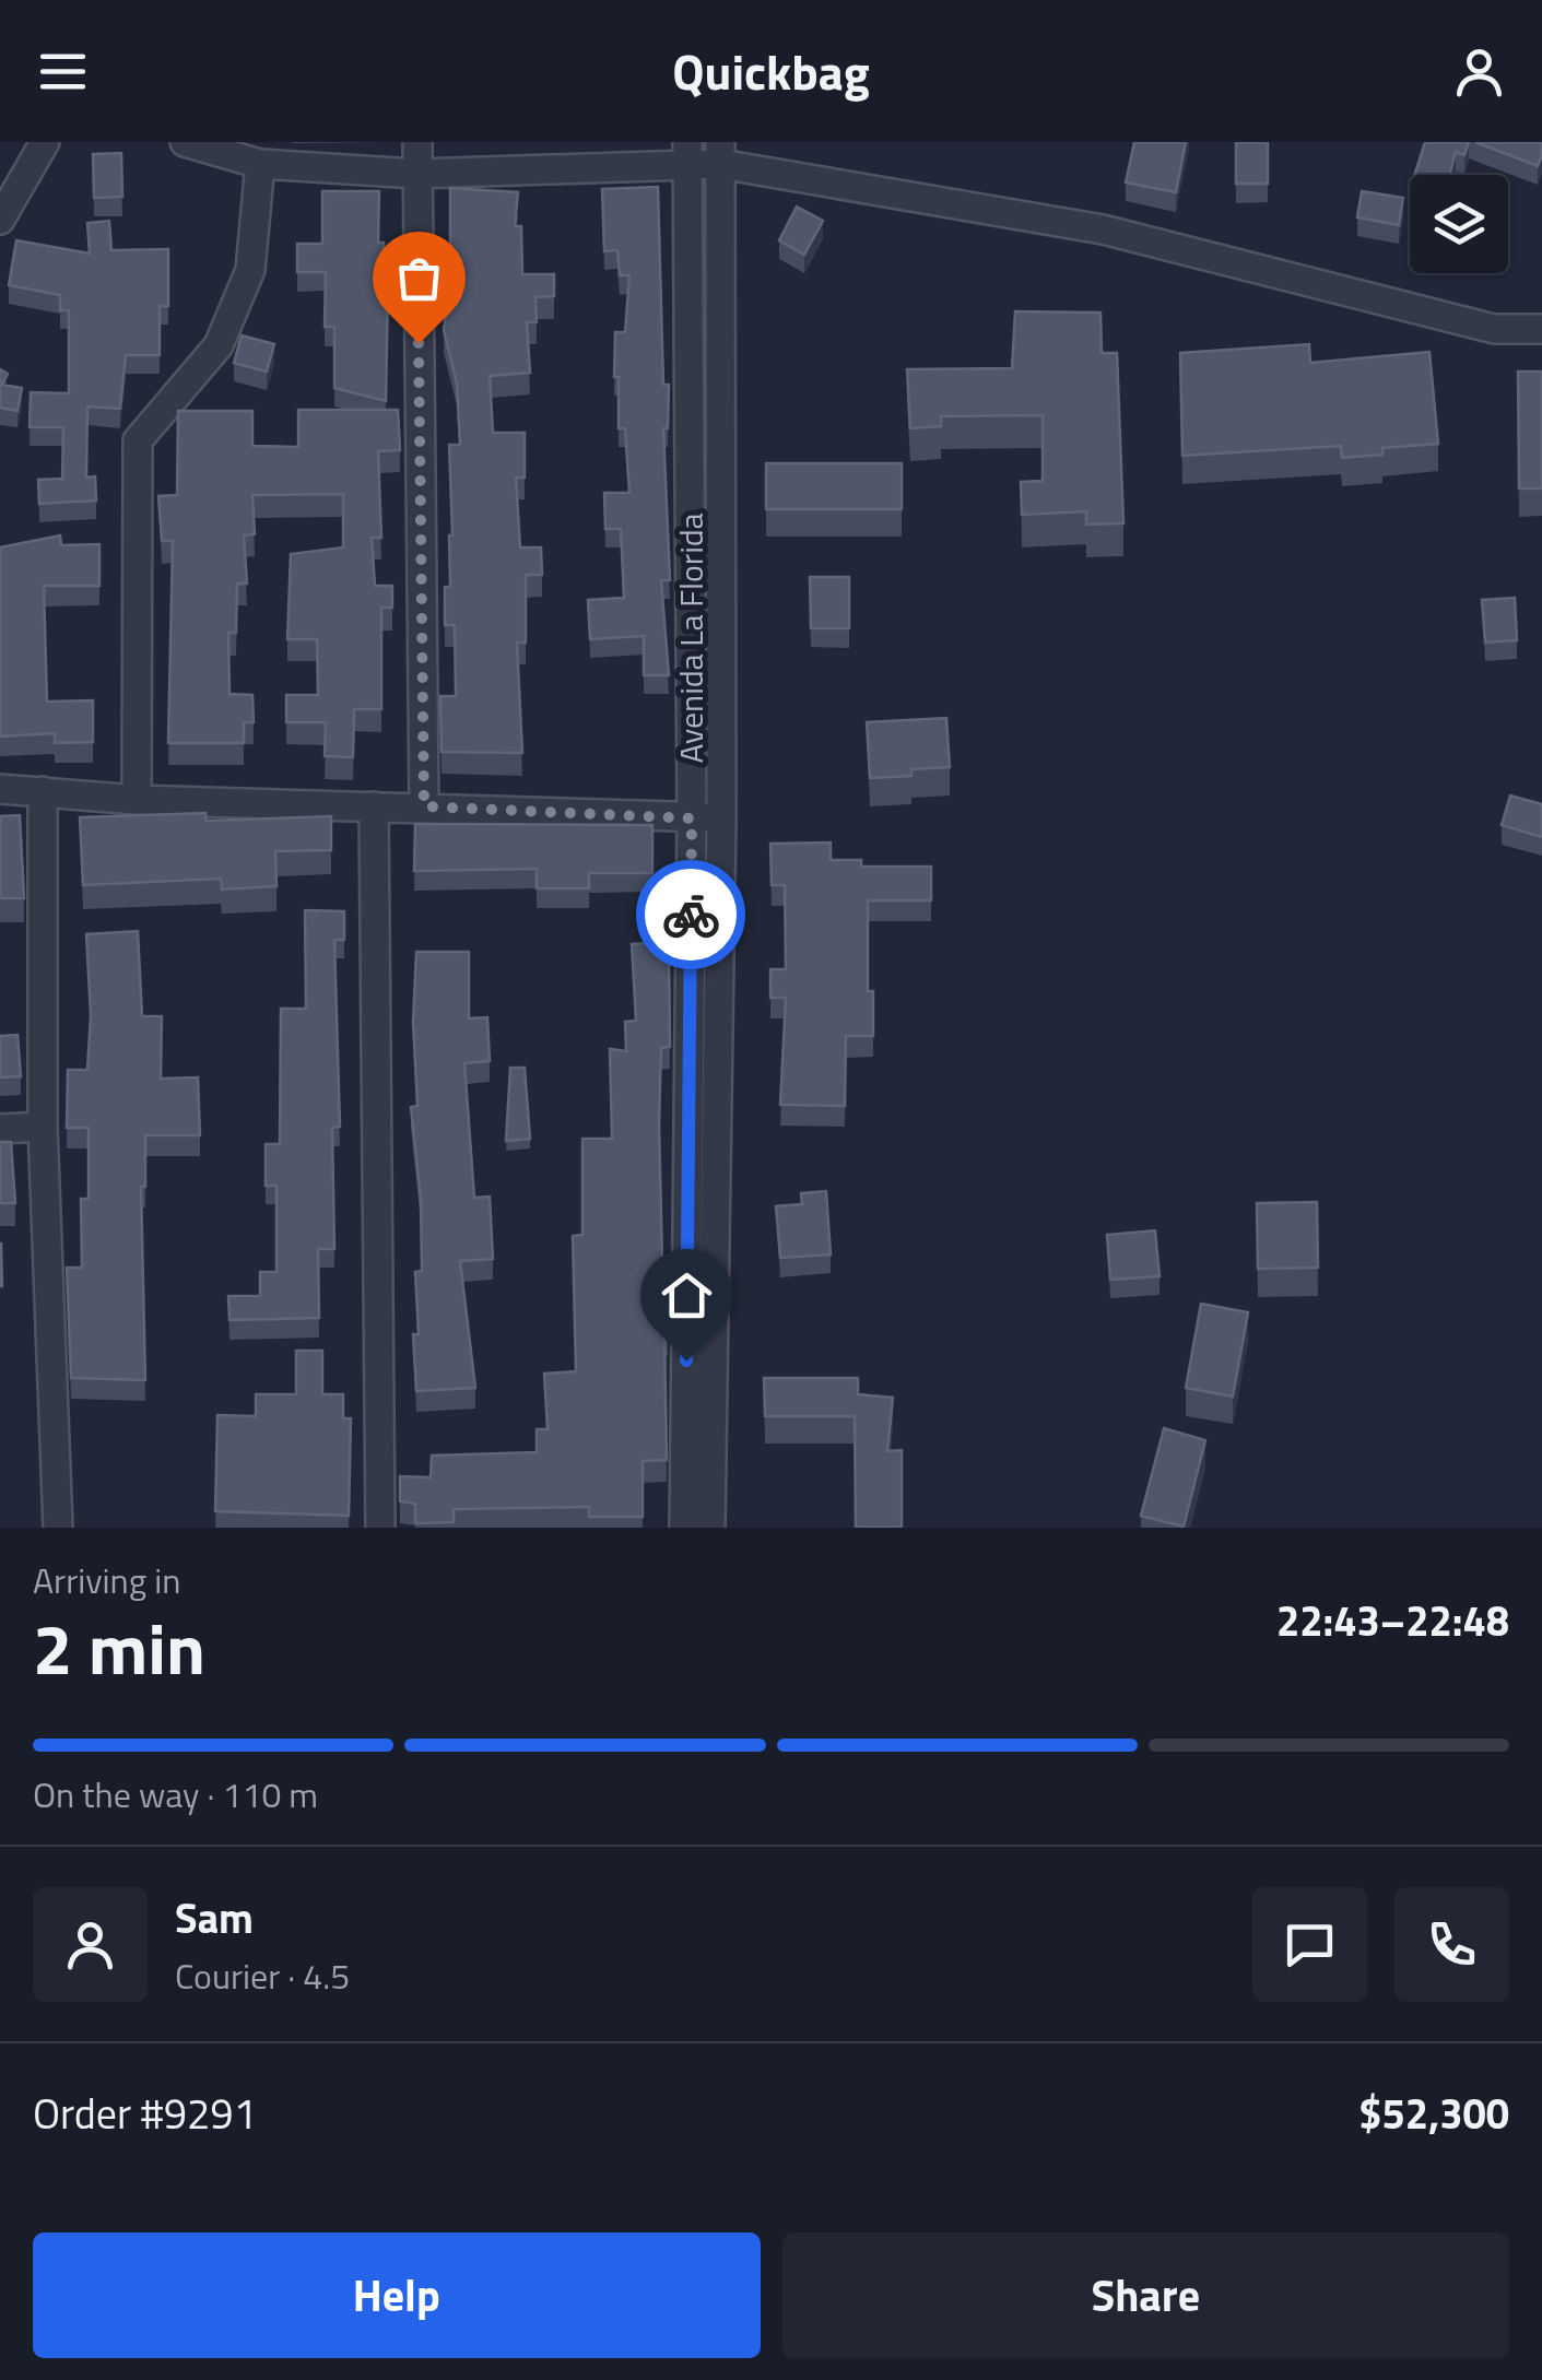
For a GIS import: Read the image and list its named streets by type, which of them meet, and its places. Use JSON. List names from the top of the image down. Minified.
{"streets":{"street":["Avenida La Florida"]},"page":{"header":"Quickbag","heading":["2 min","Arriving in","22:43–22:48"],"panel":["Sam","Courier · 4.5","Order #9291","$52,300"],"bar":"On the way · 110 m","buttons":["Help","Share"]}}
